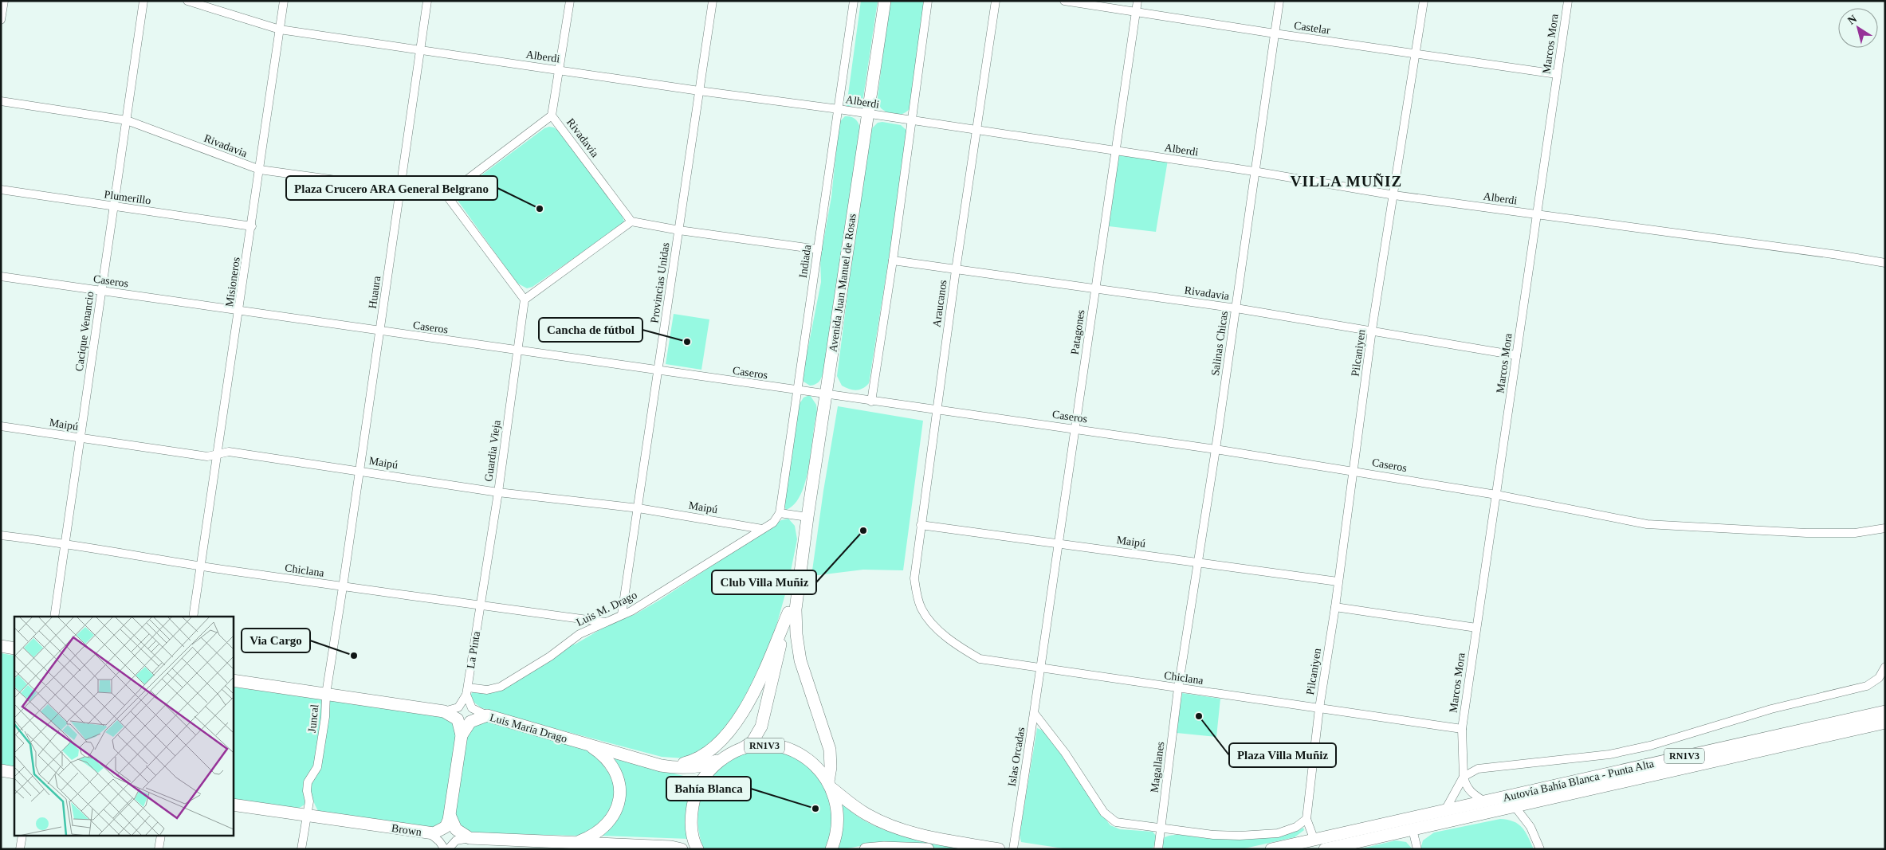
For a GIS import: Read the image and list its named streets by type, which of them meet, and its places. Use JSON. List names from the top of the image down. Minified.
{"streets":{"main road":["Avenida Juan Manuel de Rosas","Luis María Drago","RN1V3","Autovía Bahía Blanca - Punta Alta","Brown"],"street":["Castelar","Marcos Mora","Alberdi","Rivadavia","Plumerillo","Indiada","Caseros","Misioneros","Provincias Unidas","Huaura","Araucanos","Cacique Venancio","Patagones","Salinas Chicas","Pilcaniyen","Maipú","Guardia Vieja","Chiclana","Luis M. Drago","La Pinta","Juncal","Islas Orcadas","Magallanes"]},"crossings":[["Castelar","Marcos Mora"],["Castelar","Patagones"],["Castelar","Salinas Chicas"],["Castelar","Pilcaniyen"],["Marcos Mora","Alberdi"],["Marcos Mora","Rivadavia"],["Marcos Mora","Caseros"],["Marcos Mora","Chiclana"],["Alberdi","Indiada"],["Alberdi","Misioneros"],["Alberdi","Provincias Unidas"],["Alberdi","Avenida Juan Manuel de Rosas"],["Alberdi","Huaura"],["Alberdi","Araucanos"],["Alberdi","Patagones"],["Alberdi","Salinas Chicas"],["Alberdi","Pilcaniyen"],["Rivadavia","Misioneros"],["Rivadavia","Huaura"],["Rivadavia","Araucanos"],["Rivadavia","Cacique Venancio"],["Rivadavia","Patagones"],["Rivadavia","Salinas Chicas"],["Rivadavia","Pilcaniyen"],["Plumerillo","Misioneros"],["Plumerillo","Cacique Venancio"],["Indiada","Caseros"],["Indiada","Luis M. Drago"],["Caseros","Misioneros"],["Caseros","Provincias Unidas"],["Caseros","Avenida Juan Manuel de Rosas"],["Caseros","Huaura"],["Caseros","Araucanos"],["Caseros","Cacique Venancio"],["Caseros","Patagones"],["Caseros","Salinas Chicas"],["Caseros","Pilcaniyen"],["Caseros","Guardia Vieja"],["Misioneros","Maipú"],["Misioneros","Chiclana"],["Provincias Unidas","Maipú"],["Provincias Unidas","Luis M. Drago"],["Avenida Juan Manuel de Rosas","RN1V3"],["Huaura","Maipú"],["Huaura","Chiclana"],["Huaura","Juncal"],["Araucanos","Maipú"],["Araucanos","Chiclana"],["Cacique Venancio","Maipú"],["Cacique Venancio","Chiclana"],["Patagones","Maipú"],["Patagones","Chiclana"],["Patagones","Islas Orcadas"],["Salinas Chicas","Maipú"],["Salinas Chicas","Chiclana"],["Salinas Chicas","Magallanes"],["Pilcaniyen","Maipú"],["Pilcaniyen","Chiclana"],["Maipú","Guardia Vieja"],["Maipú","Luis M. Drago"],["Guardia Vieja","Chiclana"],["Guardia Vieja","La Pinta"],["Chiclana","Luis M. Drago"],["Chiclana","La Pinta"],["Chiclana","Juncal"],["Chiclana","Islas Orcadas"],["Chiclana","Magallanes"],["Luis M. Drago","La Pinta"],["Juncal","Brown"],["Luis María Drago","RN1V3"]],"districts":["VILLA MUÑIZ"],"places":["Plaza Crucero ARA General Belgrano","Cancha de fútbol","Club Villa Muñiz","Via Cargo","Plaza Villa Muñiz","Bahía Blanca"],"north":"top left"}
